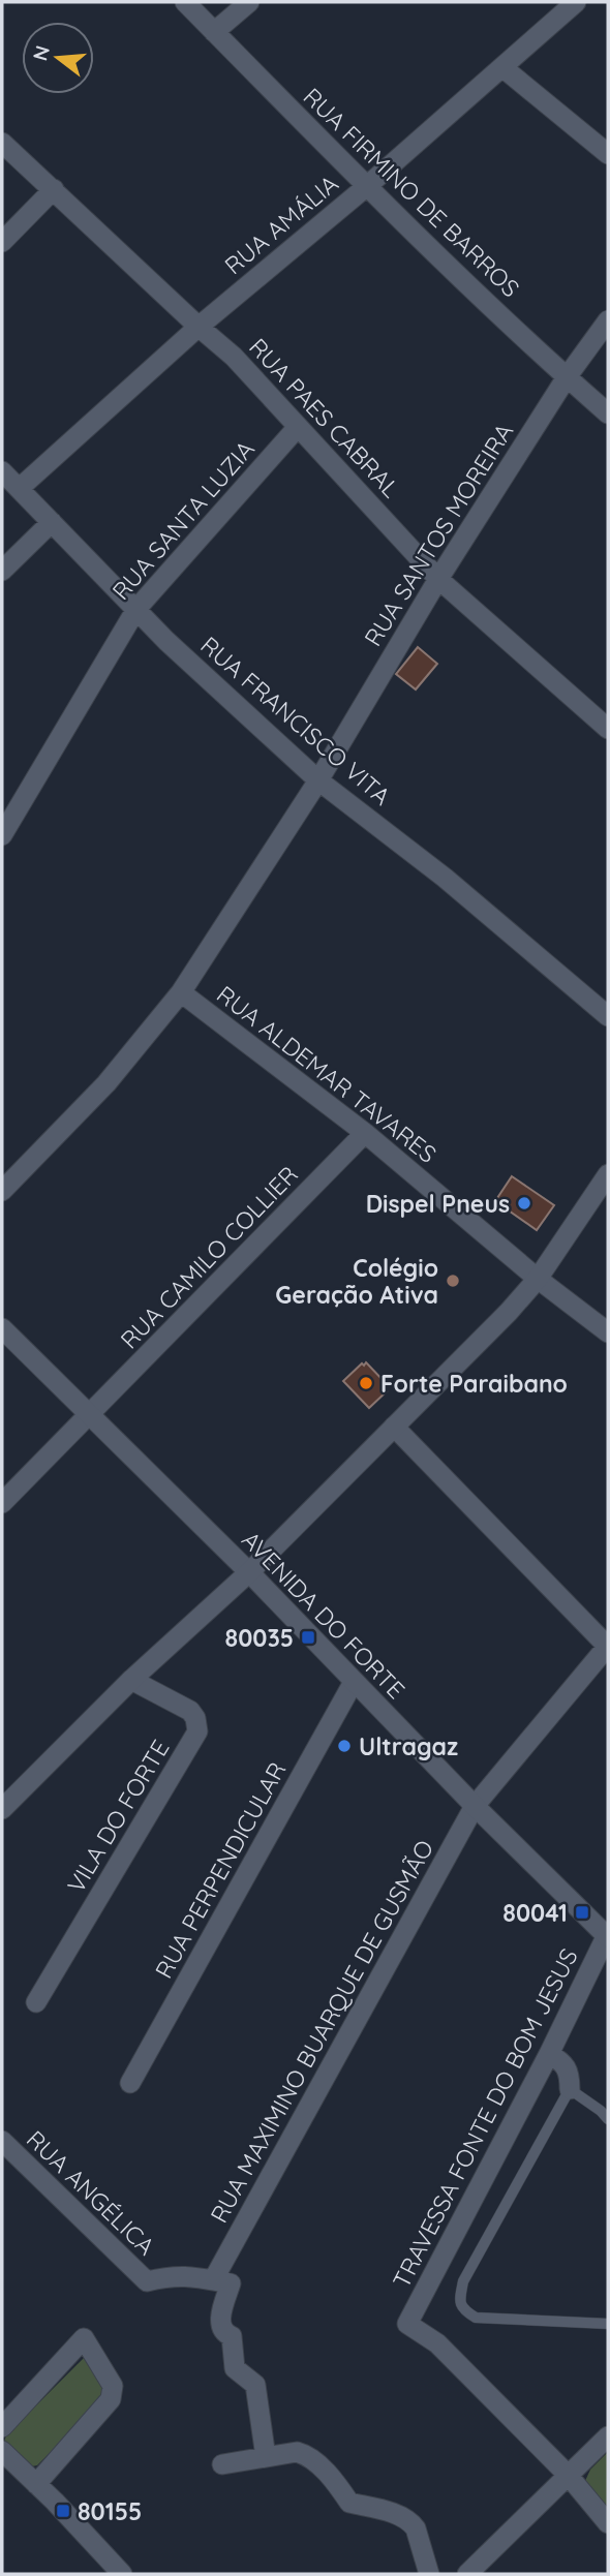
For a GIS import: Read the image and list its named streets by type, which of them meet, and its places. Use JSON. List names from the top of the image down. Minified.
{"streets":{"street":["RUA FIRMINO DE BARROS","RUA AMÁLIA","RUA PAES CABRAL","RUA SANTA LUZIA","RUA SANTOS MOREIRA","RUA FRANCISCO VITA","RUA ALDEMAR TAVARES","RUA CAMILO COLLIER","AVENIDA DO FORTE","VILA DO FORTE","RUA PERPENDICULAR","RUA MAXIMINO BUARQUE DE GUSMÃO","TRAVESSA FONTE DO BOM JESUS","RUA ANGÉLICA"]},"crossings":[["RUA FIRMINO DE BARROS","RUA AMÁLIA"],["RUA FIRMINO DE BARROS","RUA SANTOS MOREIRA"],["RUA AMÁLIA","RUA PAES CABRAL"],["RUA AMÁLIA","RUA FRANCISCO VITA"],["RUA PAES CABRAL","RUA SANTA LUZIA"],["RUA PAES CABRAL","RUA SANTOS MOREIRA"],["RUA SANTA LUZIA","RUA FRANCISCO VITA"],["RUA SANTOS MOREIRA","RUA FRANCISCO VITA"],["RUA SANTOS MOREIRA","RUA ALDEMAR TAVARES"],["RUA ALDEMAR TAVARES","RUA CAMILO COLLIER"],["RUA CAMILO COLLIER","AVENIDA DO FORTE"],["AVENIDA DO FORTE","RUA PERPENDICULAR"],["AVENIDA DO FORTE","RUA MAXIMINO BUARQUE DE GUSMÃO"],["AVENIDA DO FORTE","TRAVESSA FONTE DO BOM JESUS"],["RUA MAXIMINO BUARQUE DE GUSMÃO","RUA ANGÉLICA"]],"places":{"other":["Dispel Pneus","Colégio Geração Ativa","Forte Paraibano","Ultragaz"],"transit":["80035","80041","80155"]},"north":"left"}
